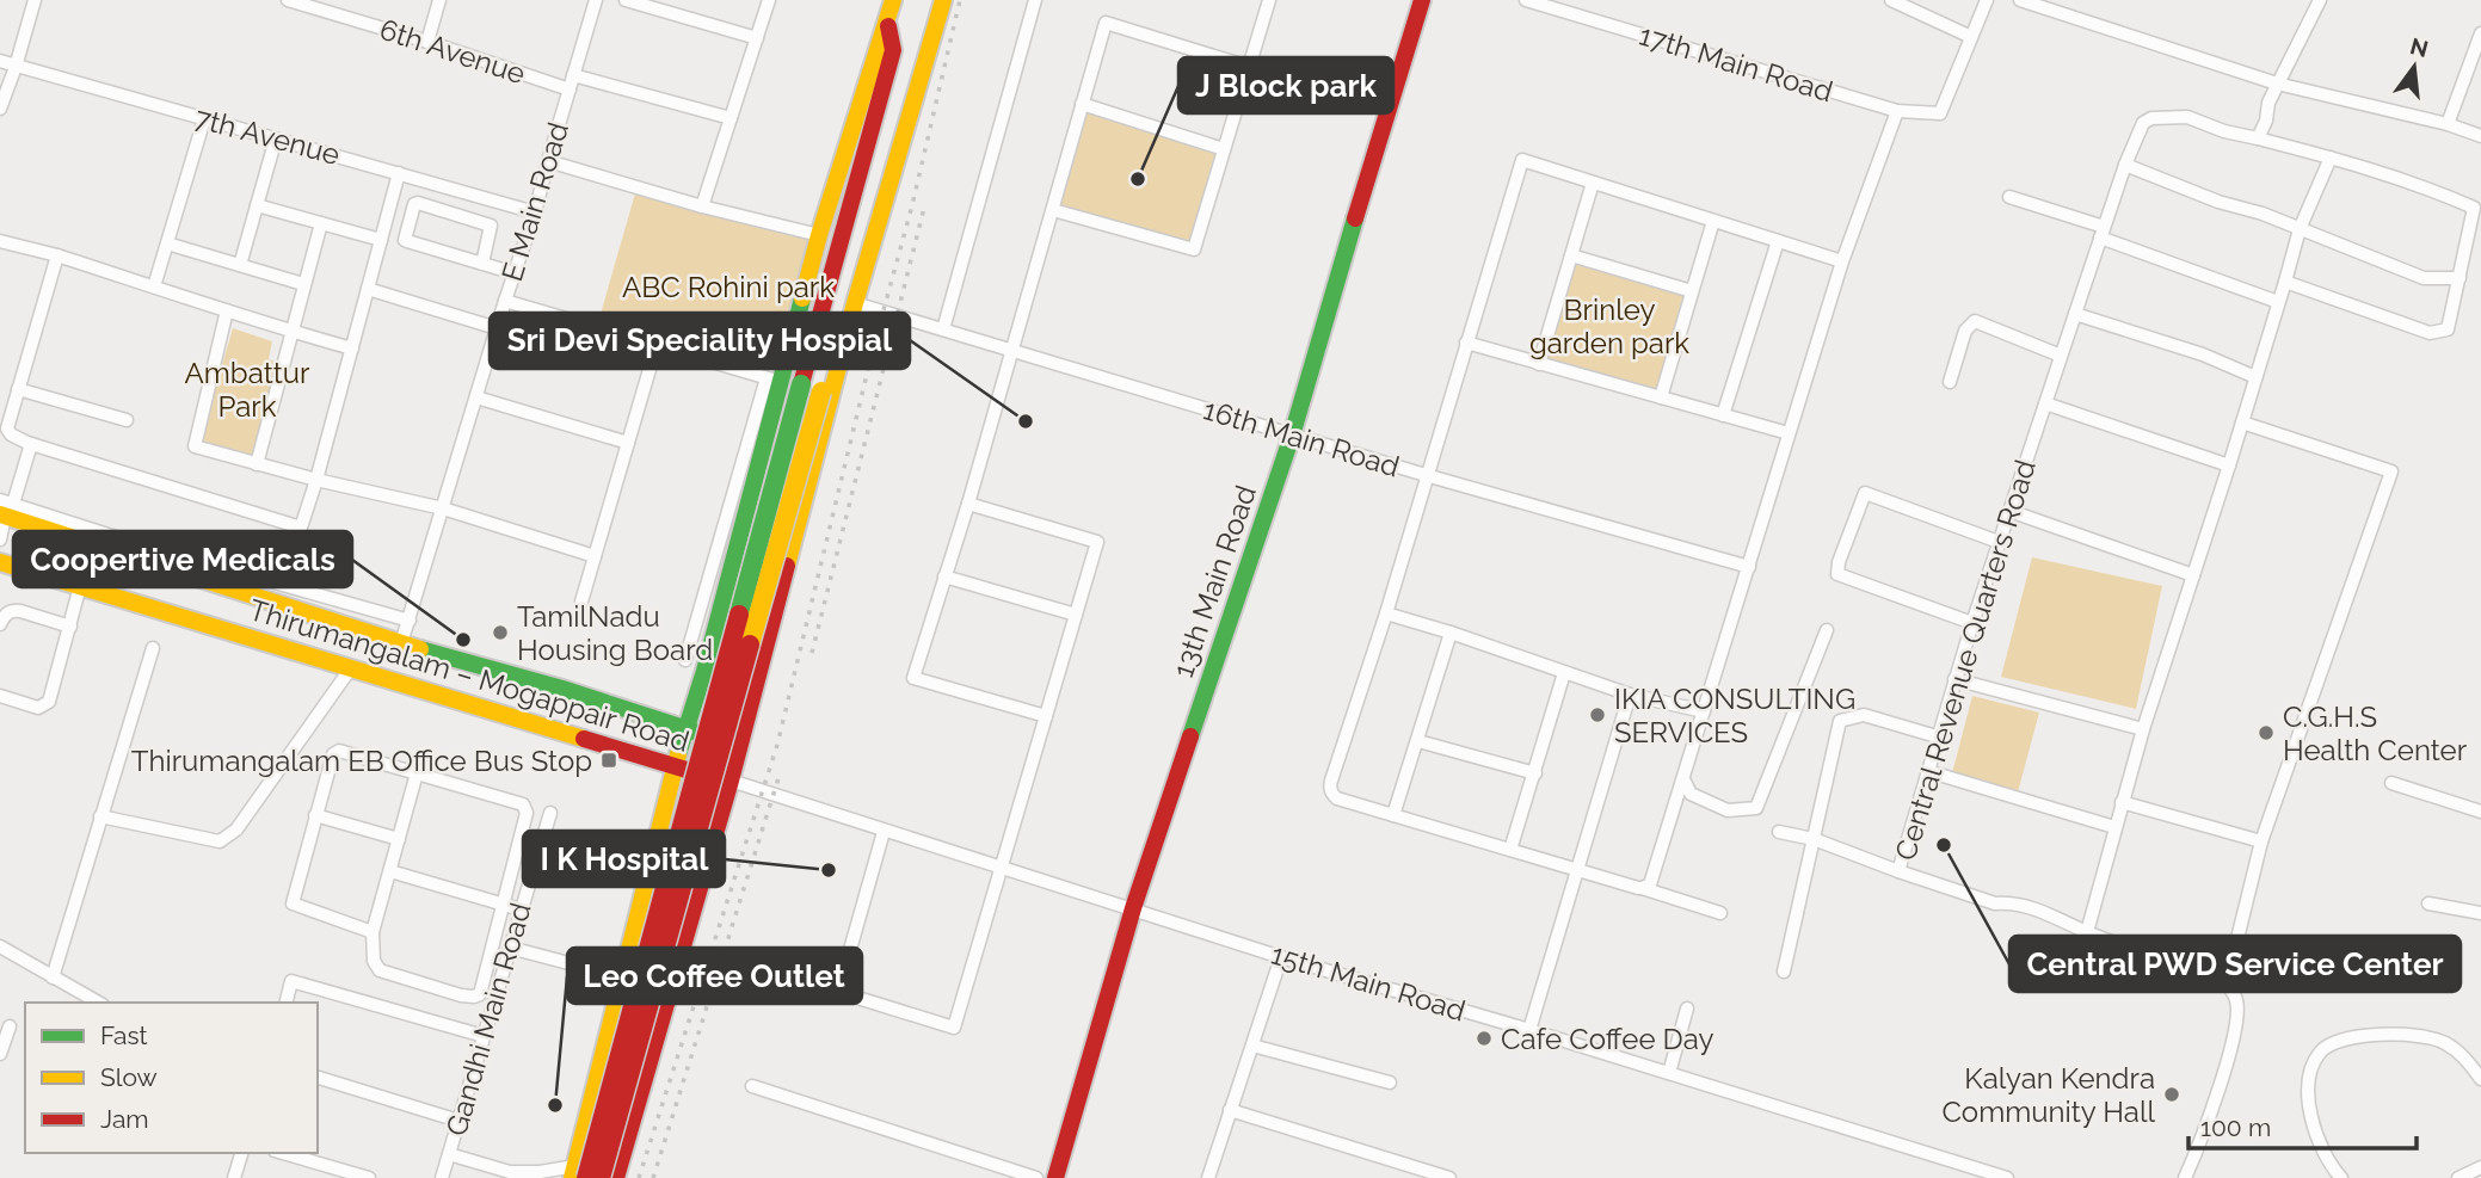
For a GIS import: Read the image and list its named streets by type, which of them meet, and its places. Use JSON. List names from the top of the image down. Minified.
{"streets":{"main road":["13th Main Road","Thirumangalam – Mogappair Road"],"street":["6th Avenue","17th Main Road","7th Avenue","E Main Road","16th Main Road","Central Revenue Quarters Road","15th Main Road","Gandhi Main Road"]},"crossings":[["6th Avenue","E Main Road"],["7th Avenue","E Main Road"],["E Main Road","Thirumangalam – Mogappair Road"],["16th Main Road","13th Main Road"],["13th Main Road","15th Main Road"],["Thirumangalam – Mogappair Road","15th Main Road"]],"parks":["ABC Rohini park","Brinley garden park","Ambattur Park"],"places":{"other":["J Block park","Sri Devi Speciality Hospial","TamilNadu Housing Board","Coopertive Medicals","IKIA CONSULTING SERVICES","C.G.H.S Health Center","Central PWD Service Center","I K Hospital","Cafe Coffee Day","Kalyan Kendra Community Hall","Leo Coffee Outlet"],"transit":["Thirumangalam EB Office Bus Stop"]},"legend":["Fast","Slow","Jam"],"scale_bar":"100 m","north":"top"}
